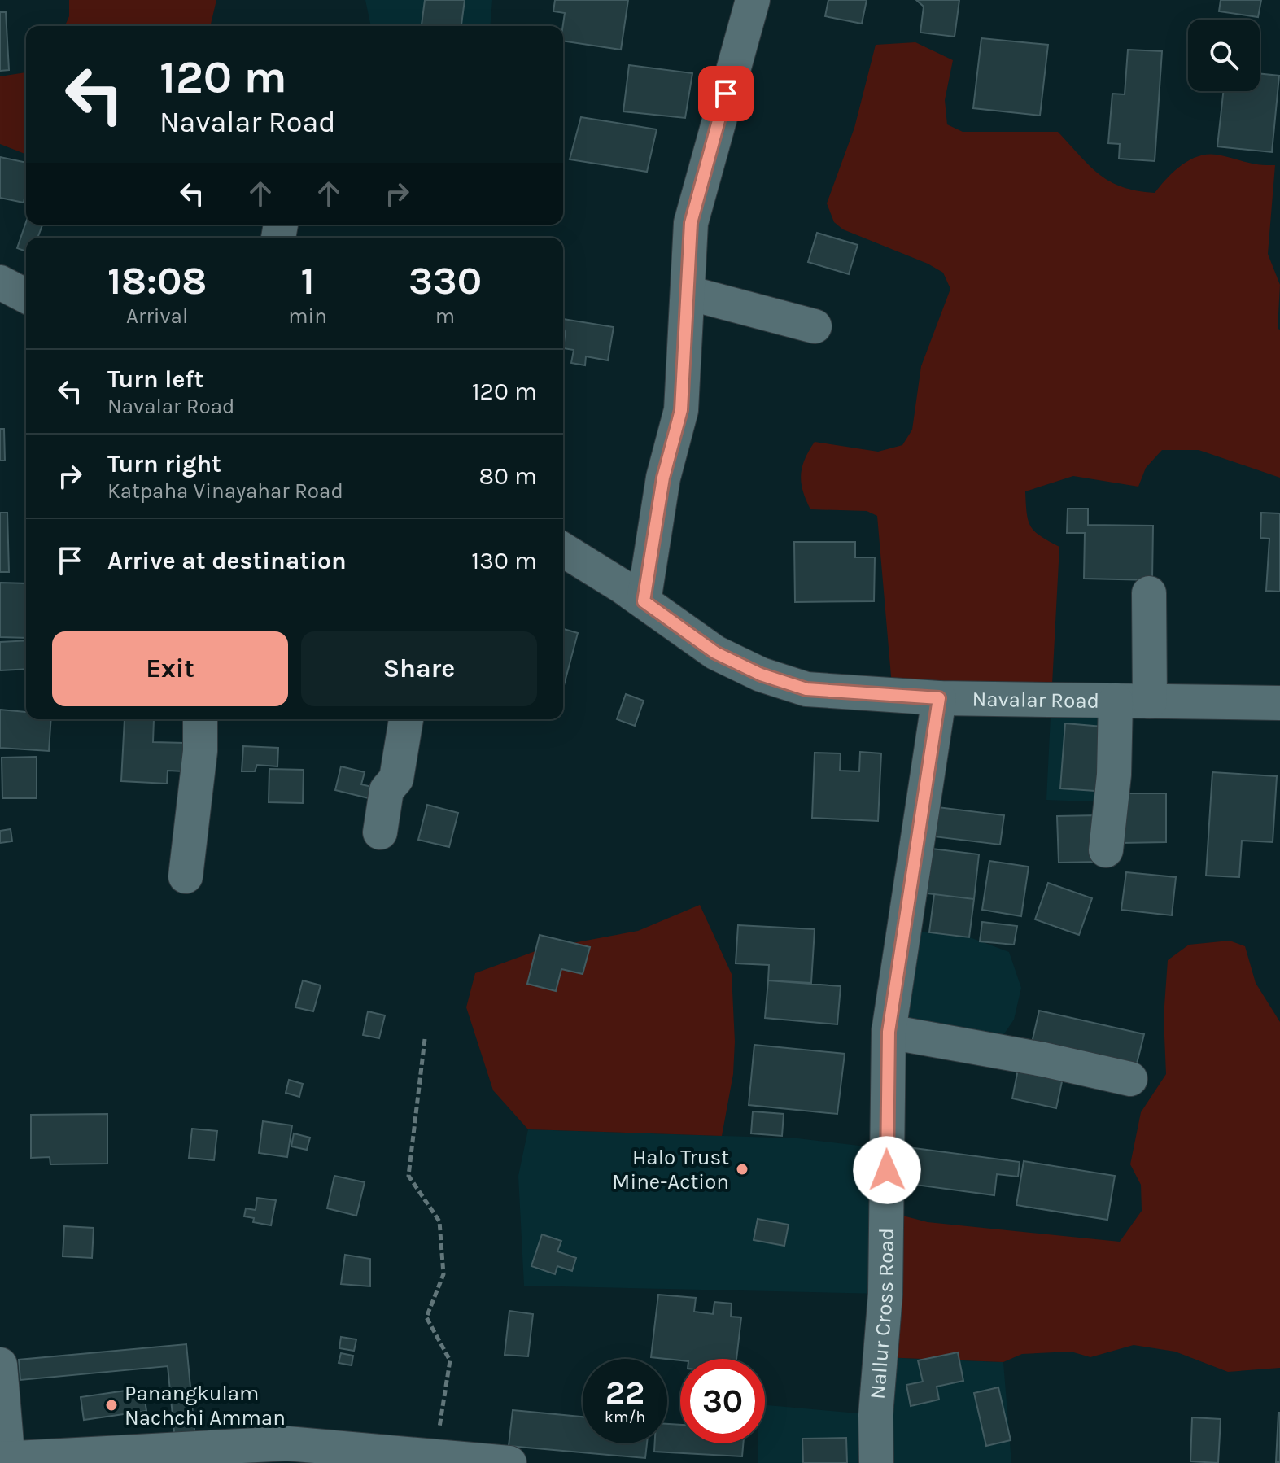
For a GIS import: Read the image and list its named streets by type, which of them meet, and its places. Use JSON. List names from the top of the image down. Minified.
{"streets":{"street":["Navalar Road","Nallur Cross Road"]},"crossings":[["Navalar Road","Nallur Cross Road"]],"places":["Halo Trust Mine-Action","Panangkulam Nachchi Amman"],"page":{"turn":["120 m","Navalar Road"],"eta":["18:08","Arrival","1","min","330","m"],"list":[{"name":"Turn left","note":"Navalar Road","value":"120 m"},{"name":"Turn right","note":"Katpaha Vinayahar Road","value":"80 m"},{"name":"Arrive at destination","value":"130 m"}],"buttons":["Exit","Share"],"speed":"22 km/h","limit":"30"}}
